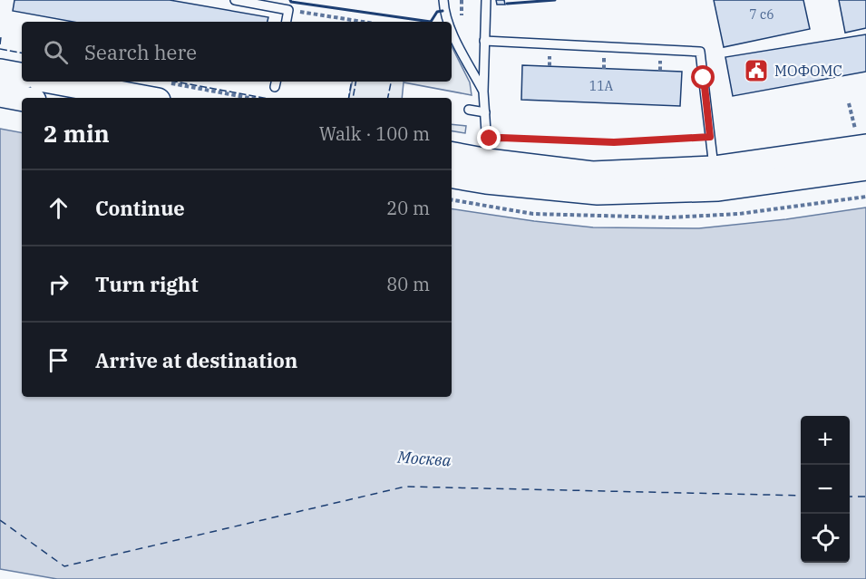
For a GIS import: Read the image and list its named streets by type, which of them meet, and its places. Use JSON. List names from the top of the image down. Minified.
{"water":["Москва"],"places":{"public building":["МОФОМС"]},"house_numbers":["7 с6","11А"],"page":{"search":"Search here","heading":["2 min","Walk · 100 m"],"list":[["Continue","20 m"],["Turn right","80 m"],"Arrive at destination"],"map_buttons":["+","−"]}}
